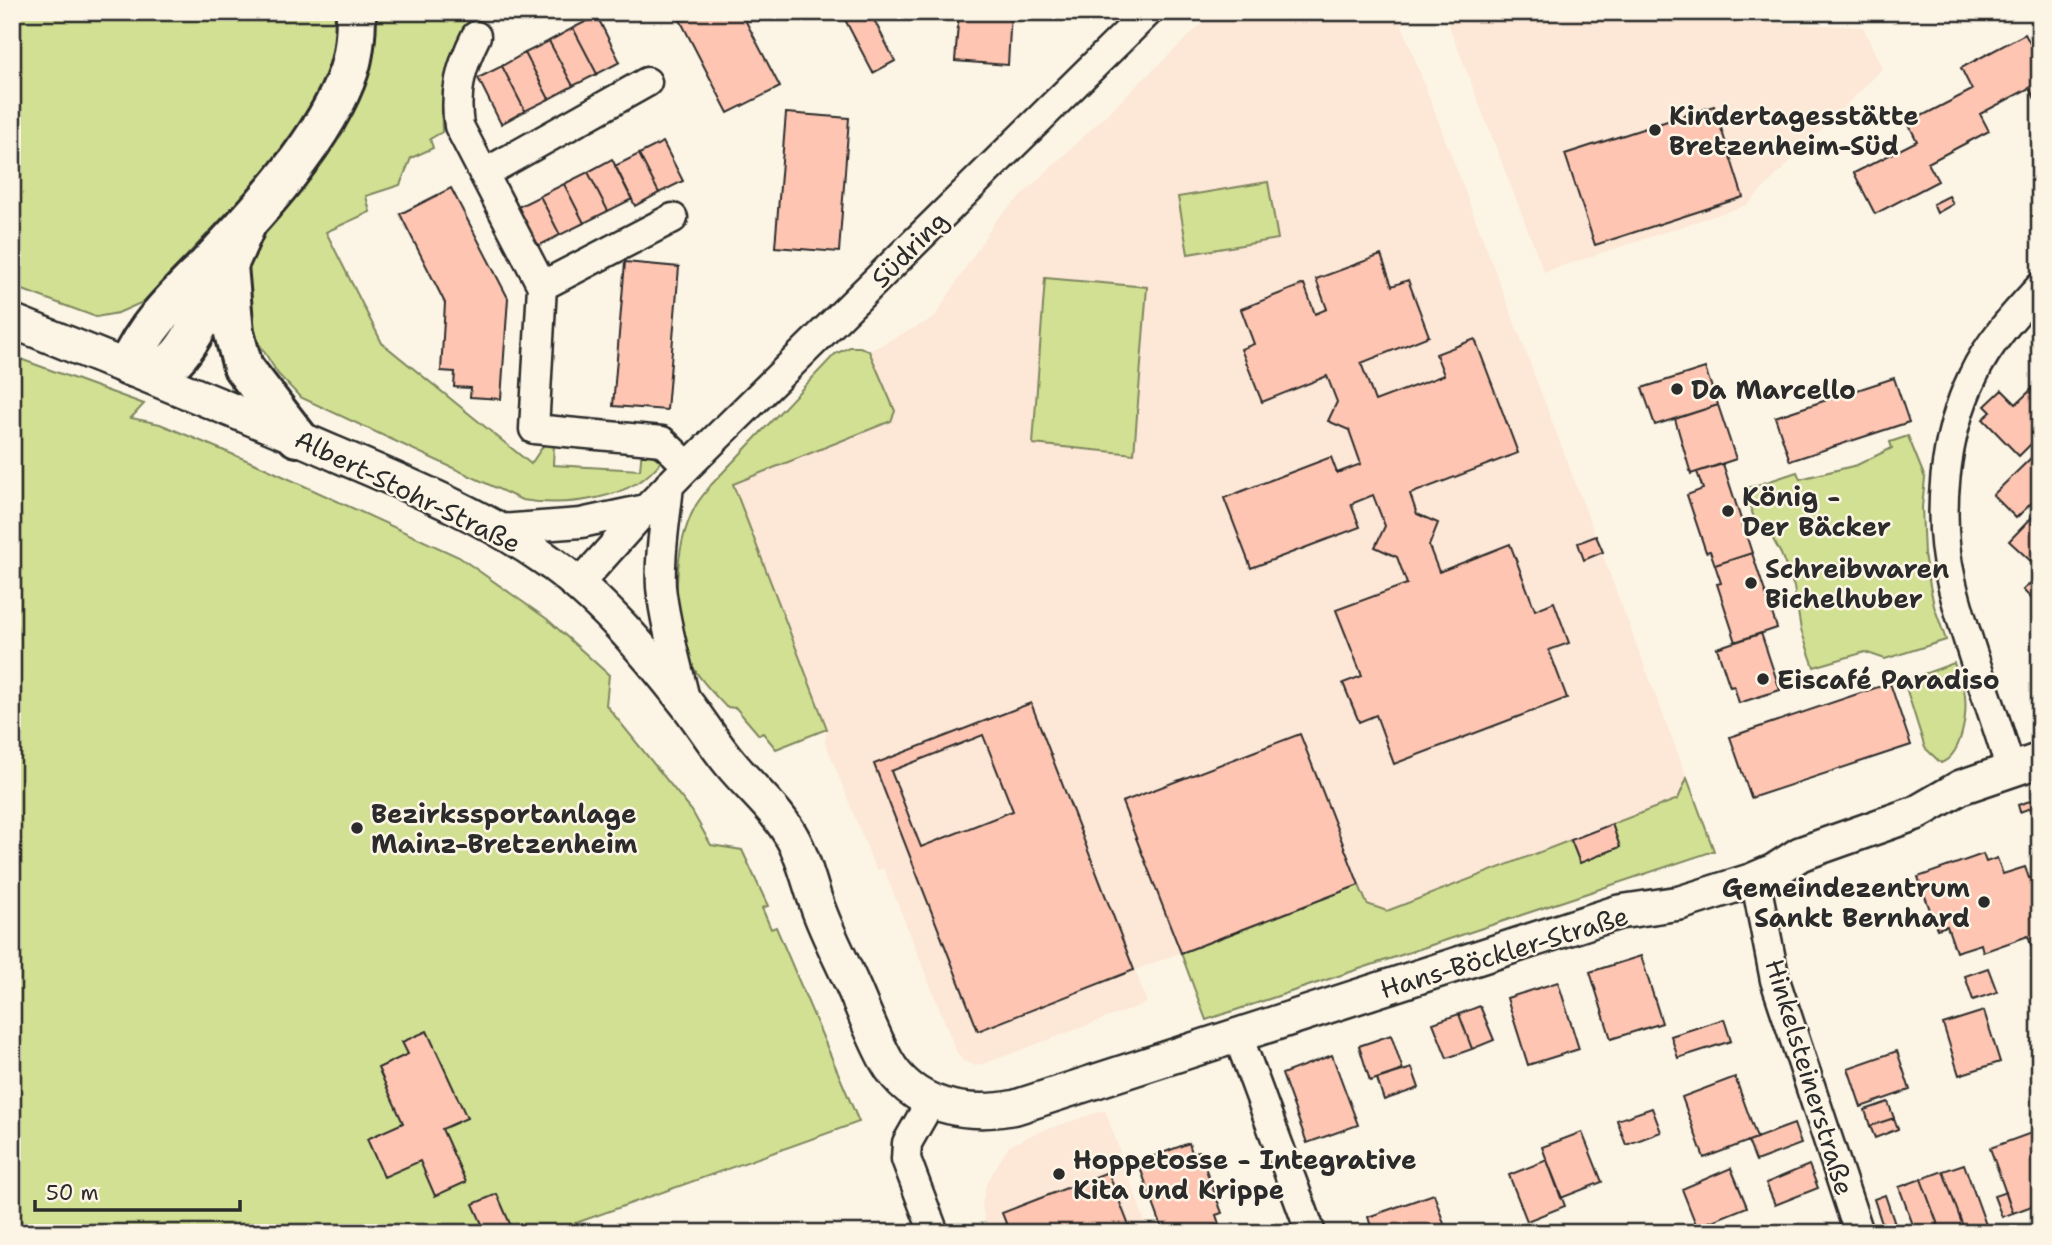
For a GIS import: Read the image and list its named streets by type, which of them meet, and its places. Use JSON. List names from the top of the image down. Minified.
{"streets":{"street":["Südring","Albert-Stohr-Straße","Hans-Böckler-Straße","Hinkelsteinerstraße"]},"crossings":[["Südring","Albert-Stohr-Straße"],["Albert-Stohr-Straße","Hans-Böckler-Straße"],["Hans-Böckler-Straße","Hinkelsteinerstraße"]],"places":["Kindertagesstätte Bretzenheim-Süd","Da Marcello","König - Der Bäcker","Schreibwaren Bichelhuber","Eiscafé Paradiso","Bezirkssportanlage Mainz-Bretzenheim","Gemeindezentrum Sankt Bernhard","Hoppetosse - Integrative Kita und Krippe"],"scale_bar":"50 m"}
